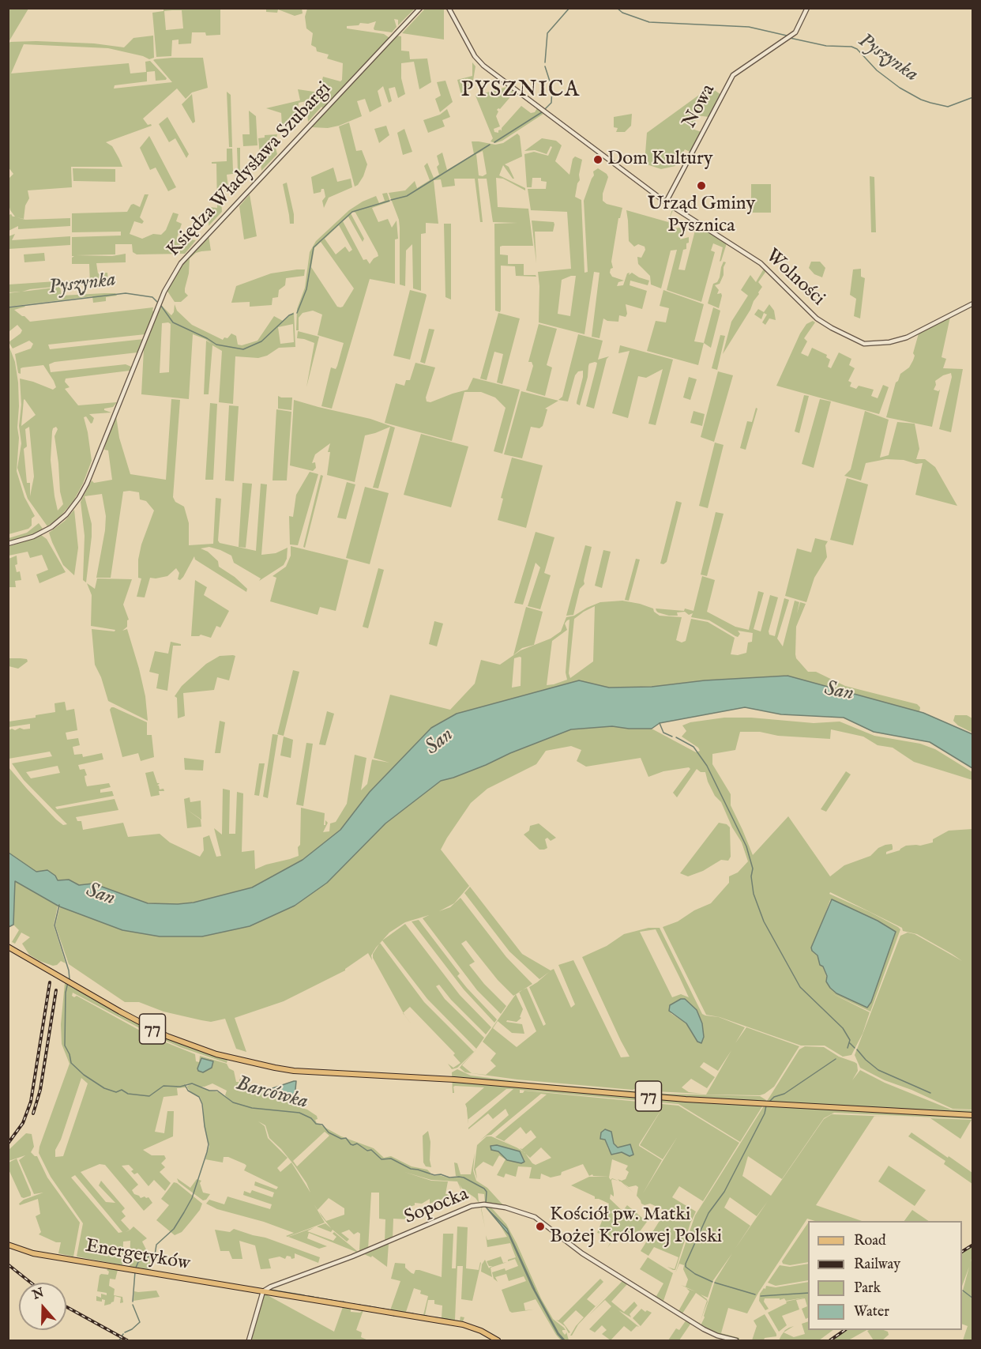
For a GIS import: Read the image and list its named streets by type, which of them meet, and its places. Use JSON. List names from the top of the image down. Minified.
{"streets":{"main road":["77","Energetyków"],"street":["Nowa","Księdza Władysława Szubargi","Wolności","Sopocka"]},"crossings":[["Nowa","Wolności"],["Sopocka","Energetyków"]],"districts":["PYSZNICA"],"water":["Pyszynka","San","Barcówka"],"places":["Dom Kultury","Urząd Gminy Pysznica","Kościół pw. Matki Bożej Królowej Polski"],"legend":["Road","Railway","Park","Water"],"north":"top"}
